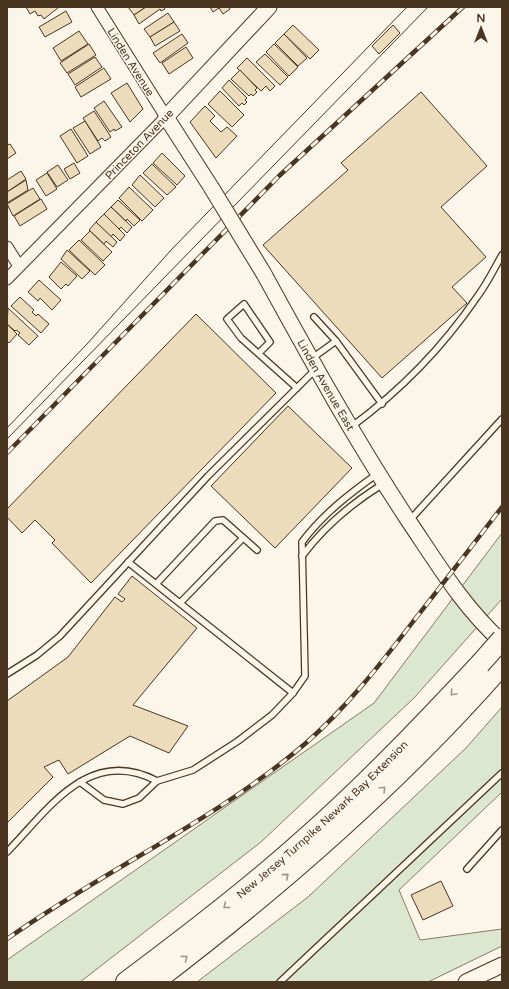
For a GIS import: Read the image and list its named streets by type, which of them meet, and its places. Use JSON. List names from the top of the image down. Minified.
{"streets":{"highway":["New Jersey Turnpike Newark Bay Extension"],"street":["Linden Avenue","Princeton Avenue","Linden Avenue East"]},"crossings":[["Linden Avenue","Princeton Avenue"],["Linden Avenue","Linden Avenue East"],["Princeton Avenue","Linden Avenue East"]],"north":"top"}
